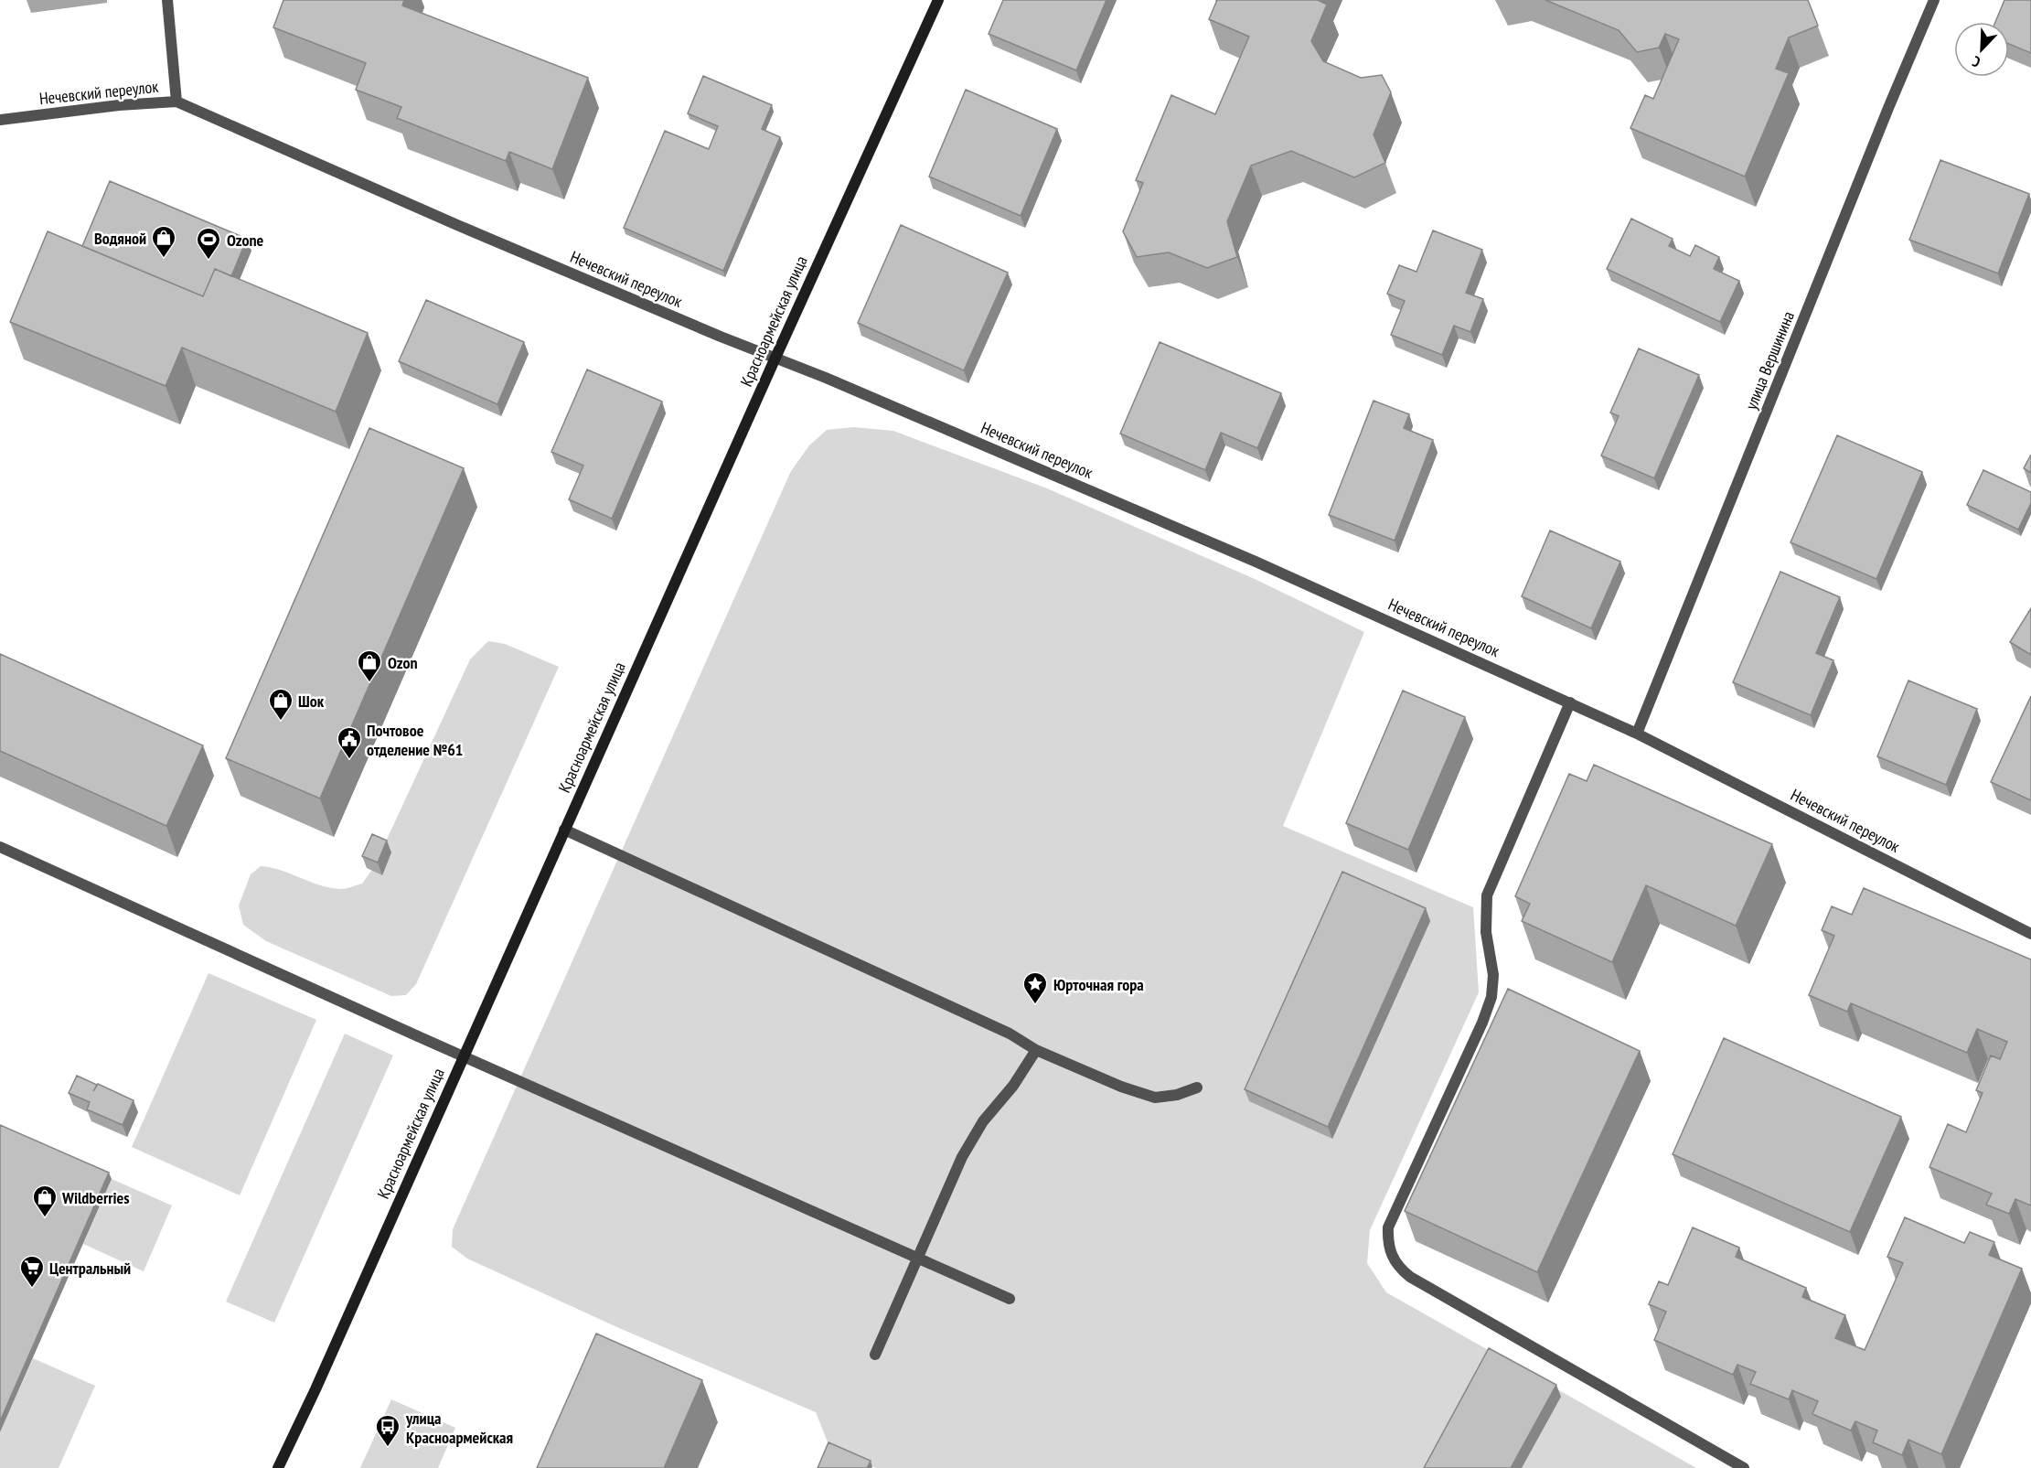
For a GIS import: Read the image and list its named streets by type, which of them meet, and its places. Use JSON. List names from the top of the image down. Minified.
{"streets":{"main road":["Красноармейская улица"],"street":["Нечевский переулок","улица Вершинина"]},"crossings":[["Нечевский переулок","Красноармейская улица"],["Нечевский переулок","улица Вершинина"]],"places":{"shop":["Водяной","Ozon","Шок","Wildberries"],"sports":["Ozone"],"public building":["Почтовое отделение №61"],"place":["Юрточная гора"],"supermarket":["Центральный"],"bus stop":["улица Красноармейская"]},"north":"bottom left"}
